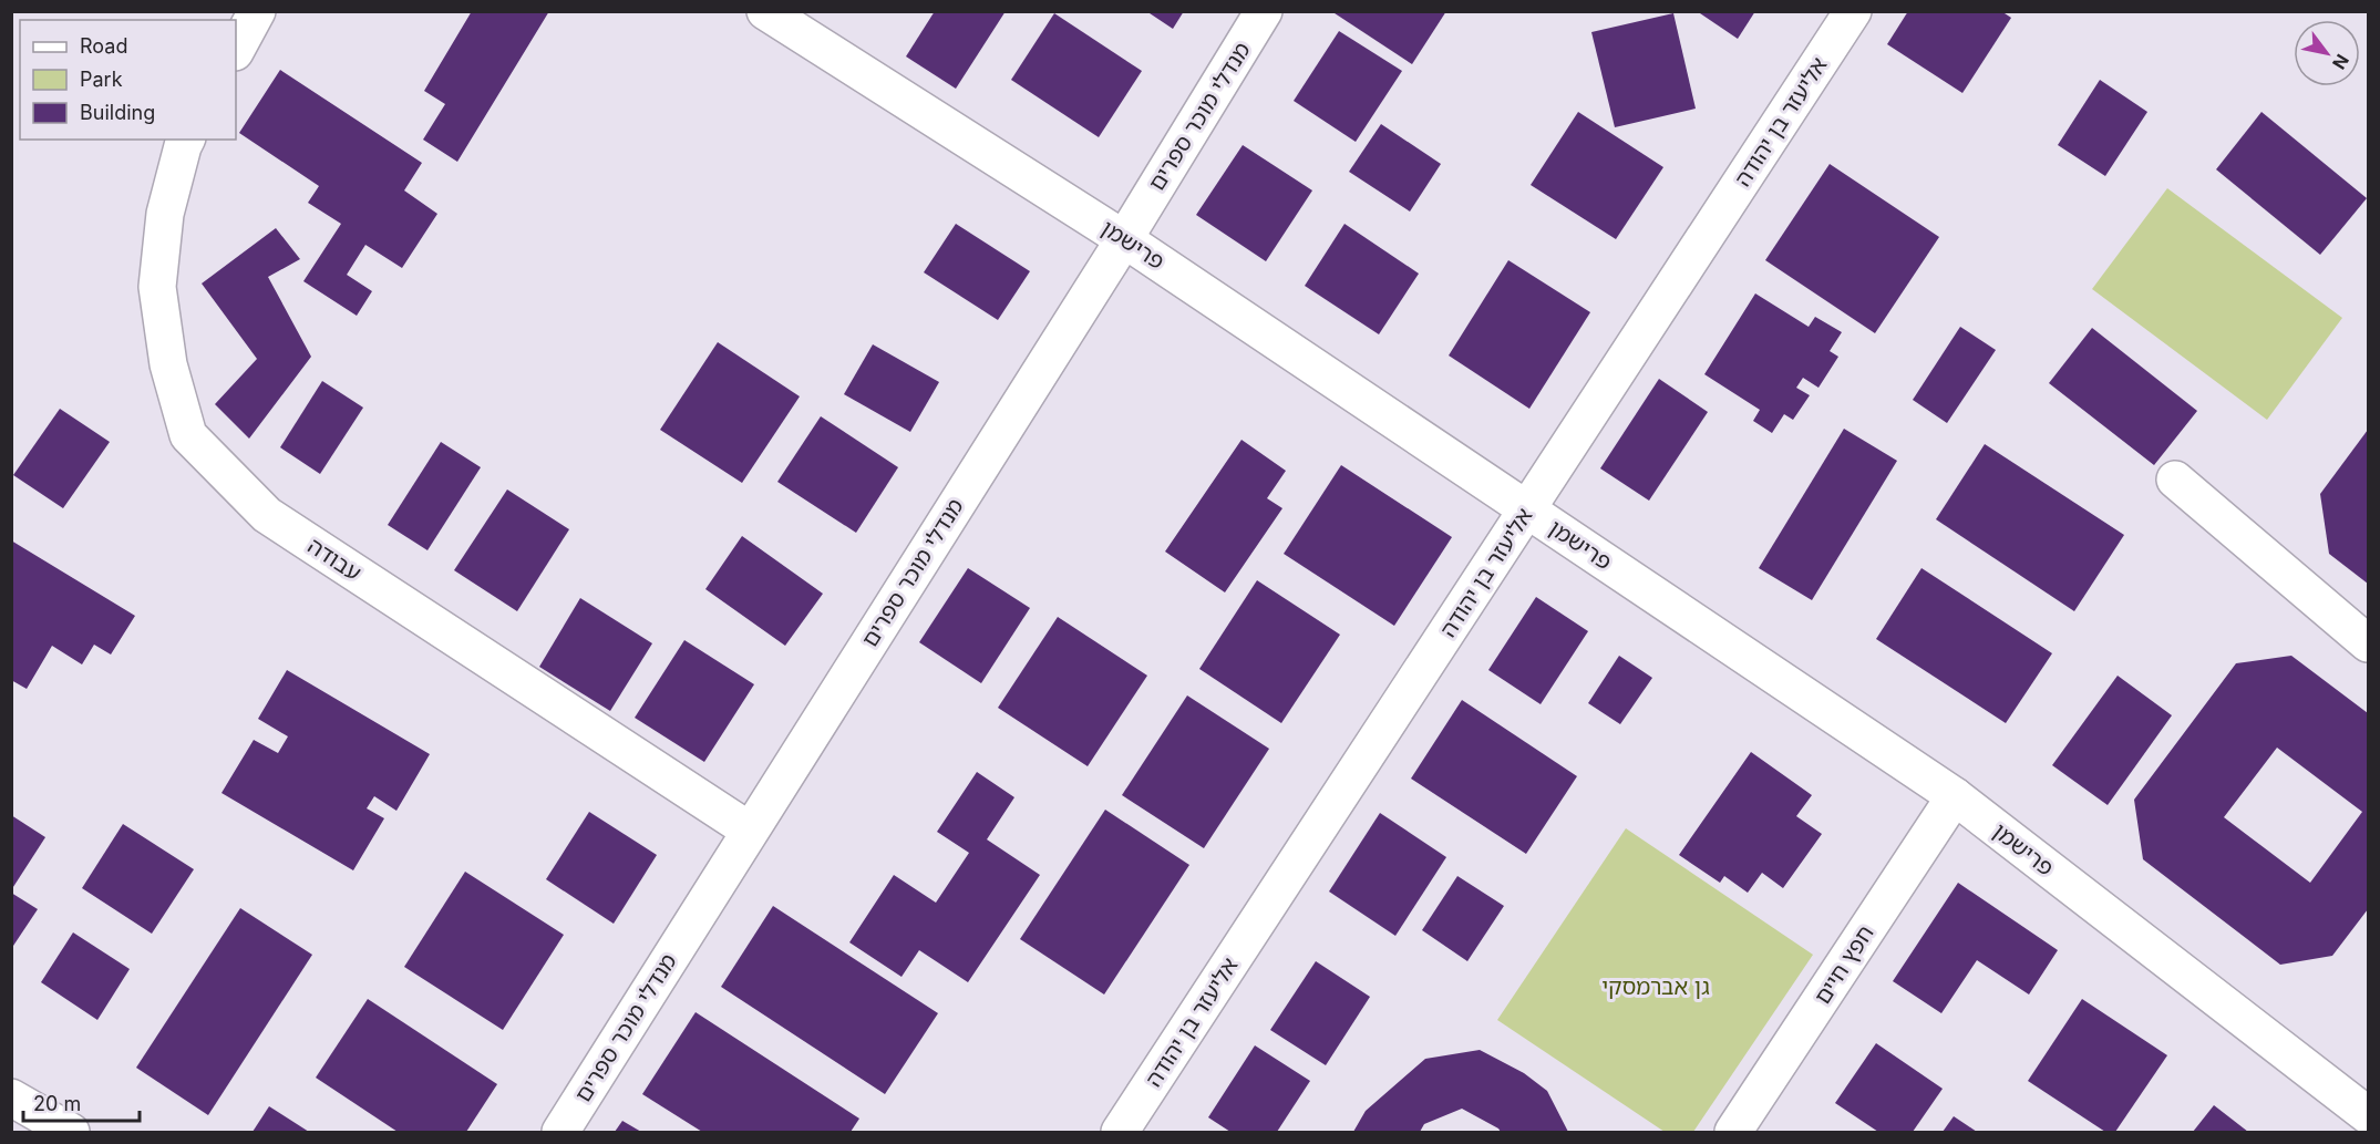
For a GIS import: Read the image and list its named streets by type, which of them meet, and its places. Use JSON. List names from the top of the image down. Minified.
{"streets":{"street":["מנדלי מוכר ספרים","אליעזר בן יהודה","פרישמן","עבודה","חפץ חיים"]},"crossings":[["מנדלי מוכר ספרים","פרישמן"],["מנדלי מוכר ספרים","עבודה"],["אליעזר בן יהודה","פרישמן"],["פרישמן","חפץ חיים"]],"parks":["גן אברמסקי"],"legend":["Road","Park","Building"],"scale_bar":"20 m","north":"bottom right"}
